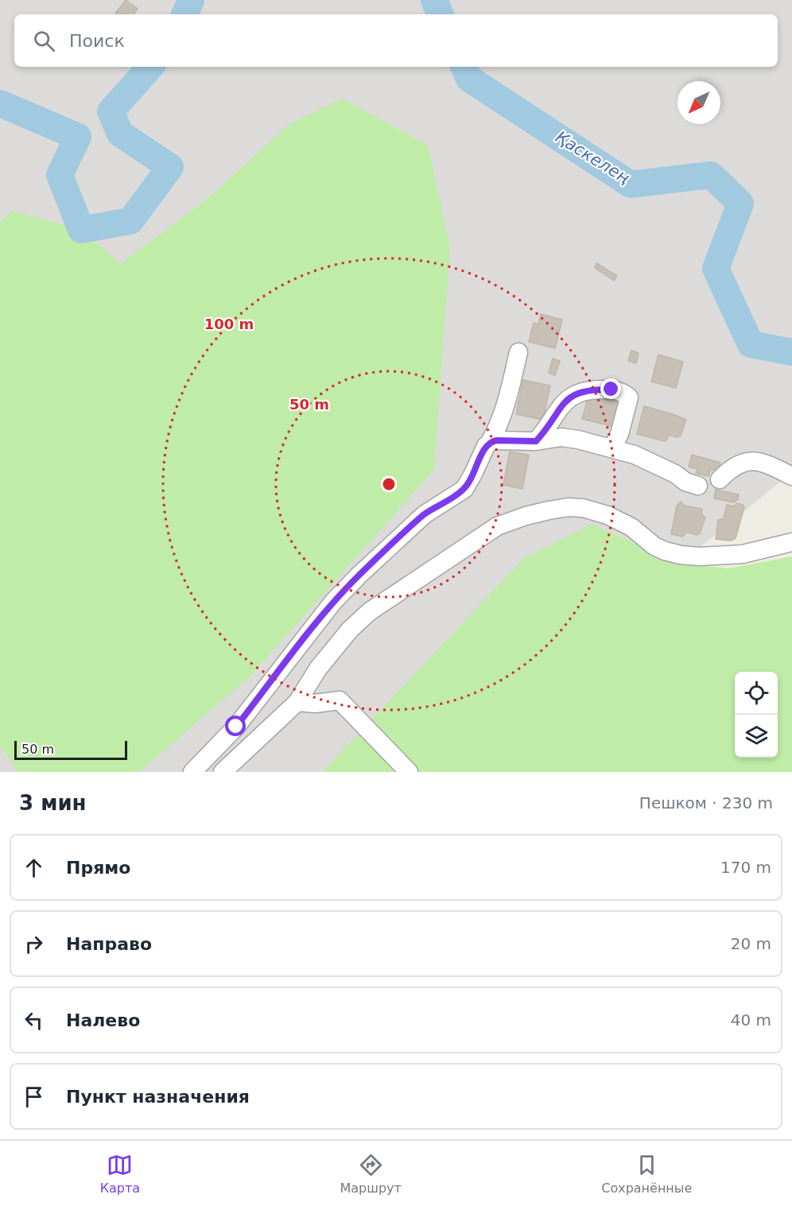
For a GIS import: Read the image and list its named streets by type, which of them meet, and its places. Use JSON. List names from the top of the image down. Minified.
{"water":["Қаскелең"],"scale_bar":"50 m","north":"bottom left","page":{"search":"Поиск","scale":"50 m","heading":["3 мин","Пешком · 230 m"],"list":[["Прямо","170 m"],["Направо","20 m"],["Налево","40 m"],"Пункт назначения"],"nav":["Карта","Маршрут","Сохранённые"]},"rings":["100 m","50 m"]}
